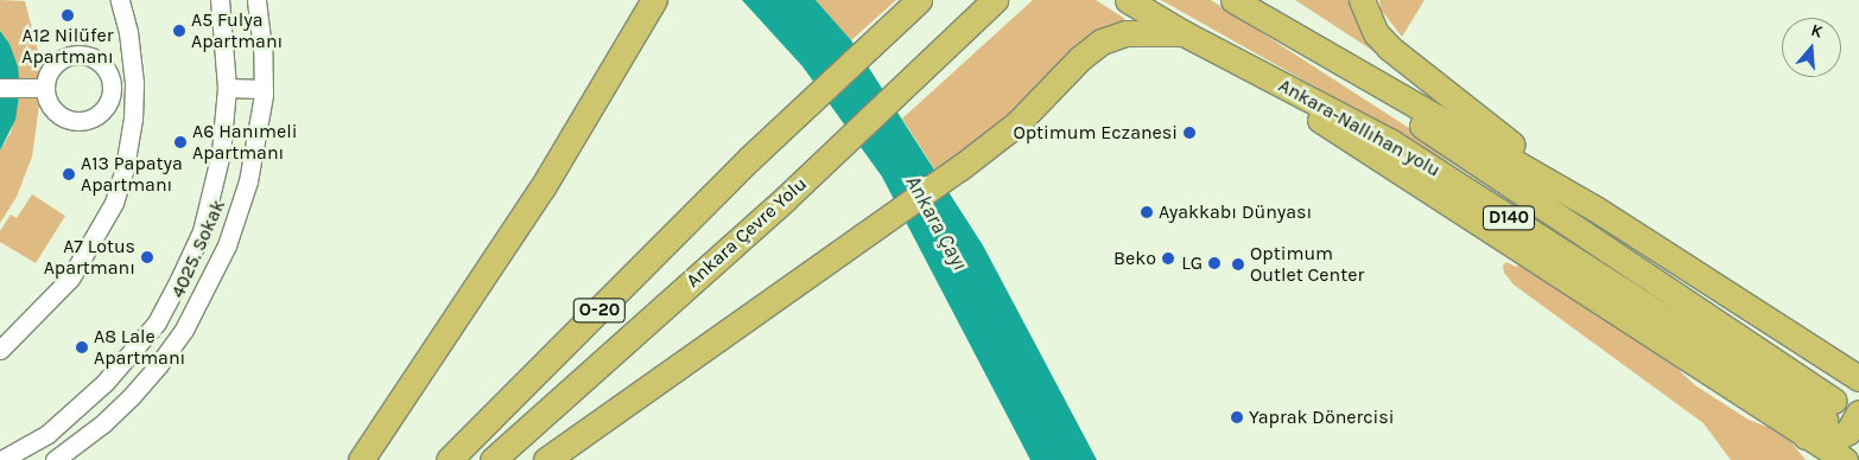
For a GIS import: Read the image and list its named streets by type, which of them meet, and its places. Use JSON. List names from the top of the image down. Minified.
{"streets":{"highway":["Ankara-Nallıhan yolu","D140","Ankara Çevre Yolu","O-20"],"street":["4025. Sokak"]},"crossings":[["Ankara-Nallıhan yolu","D140"]],"water":["Ankara Çayı"],"places":["A12 Nilüfer Apartmanı","A5 Fulya Apartmanı","Optimum Eczanesi","A6 Hanımeli Apartmanı","A13 Papatya Apartmanı","Ayakkabı Dünyası","A7 Lotus Apartmanı","Beko","LG","Optimum Outlet Center","A8 Lale Apartmanı","Yaprak Dönercisi"],"north":"top"}
